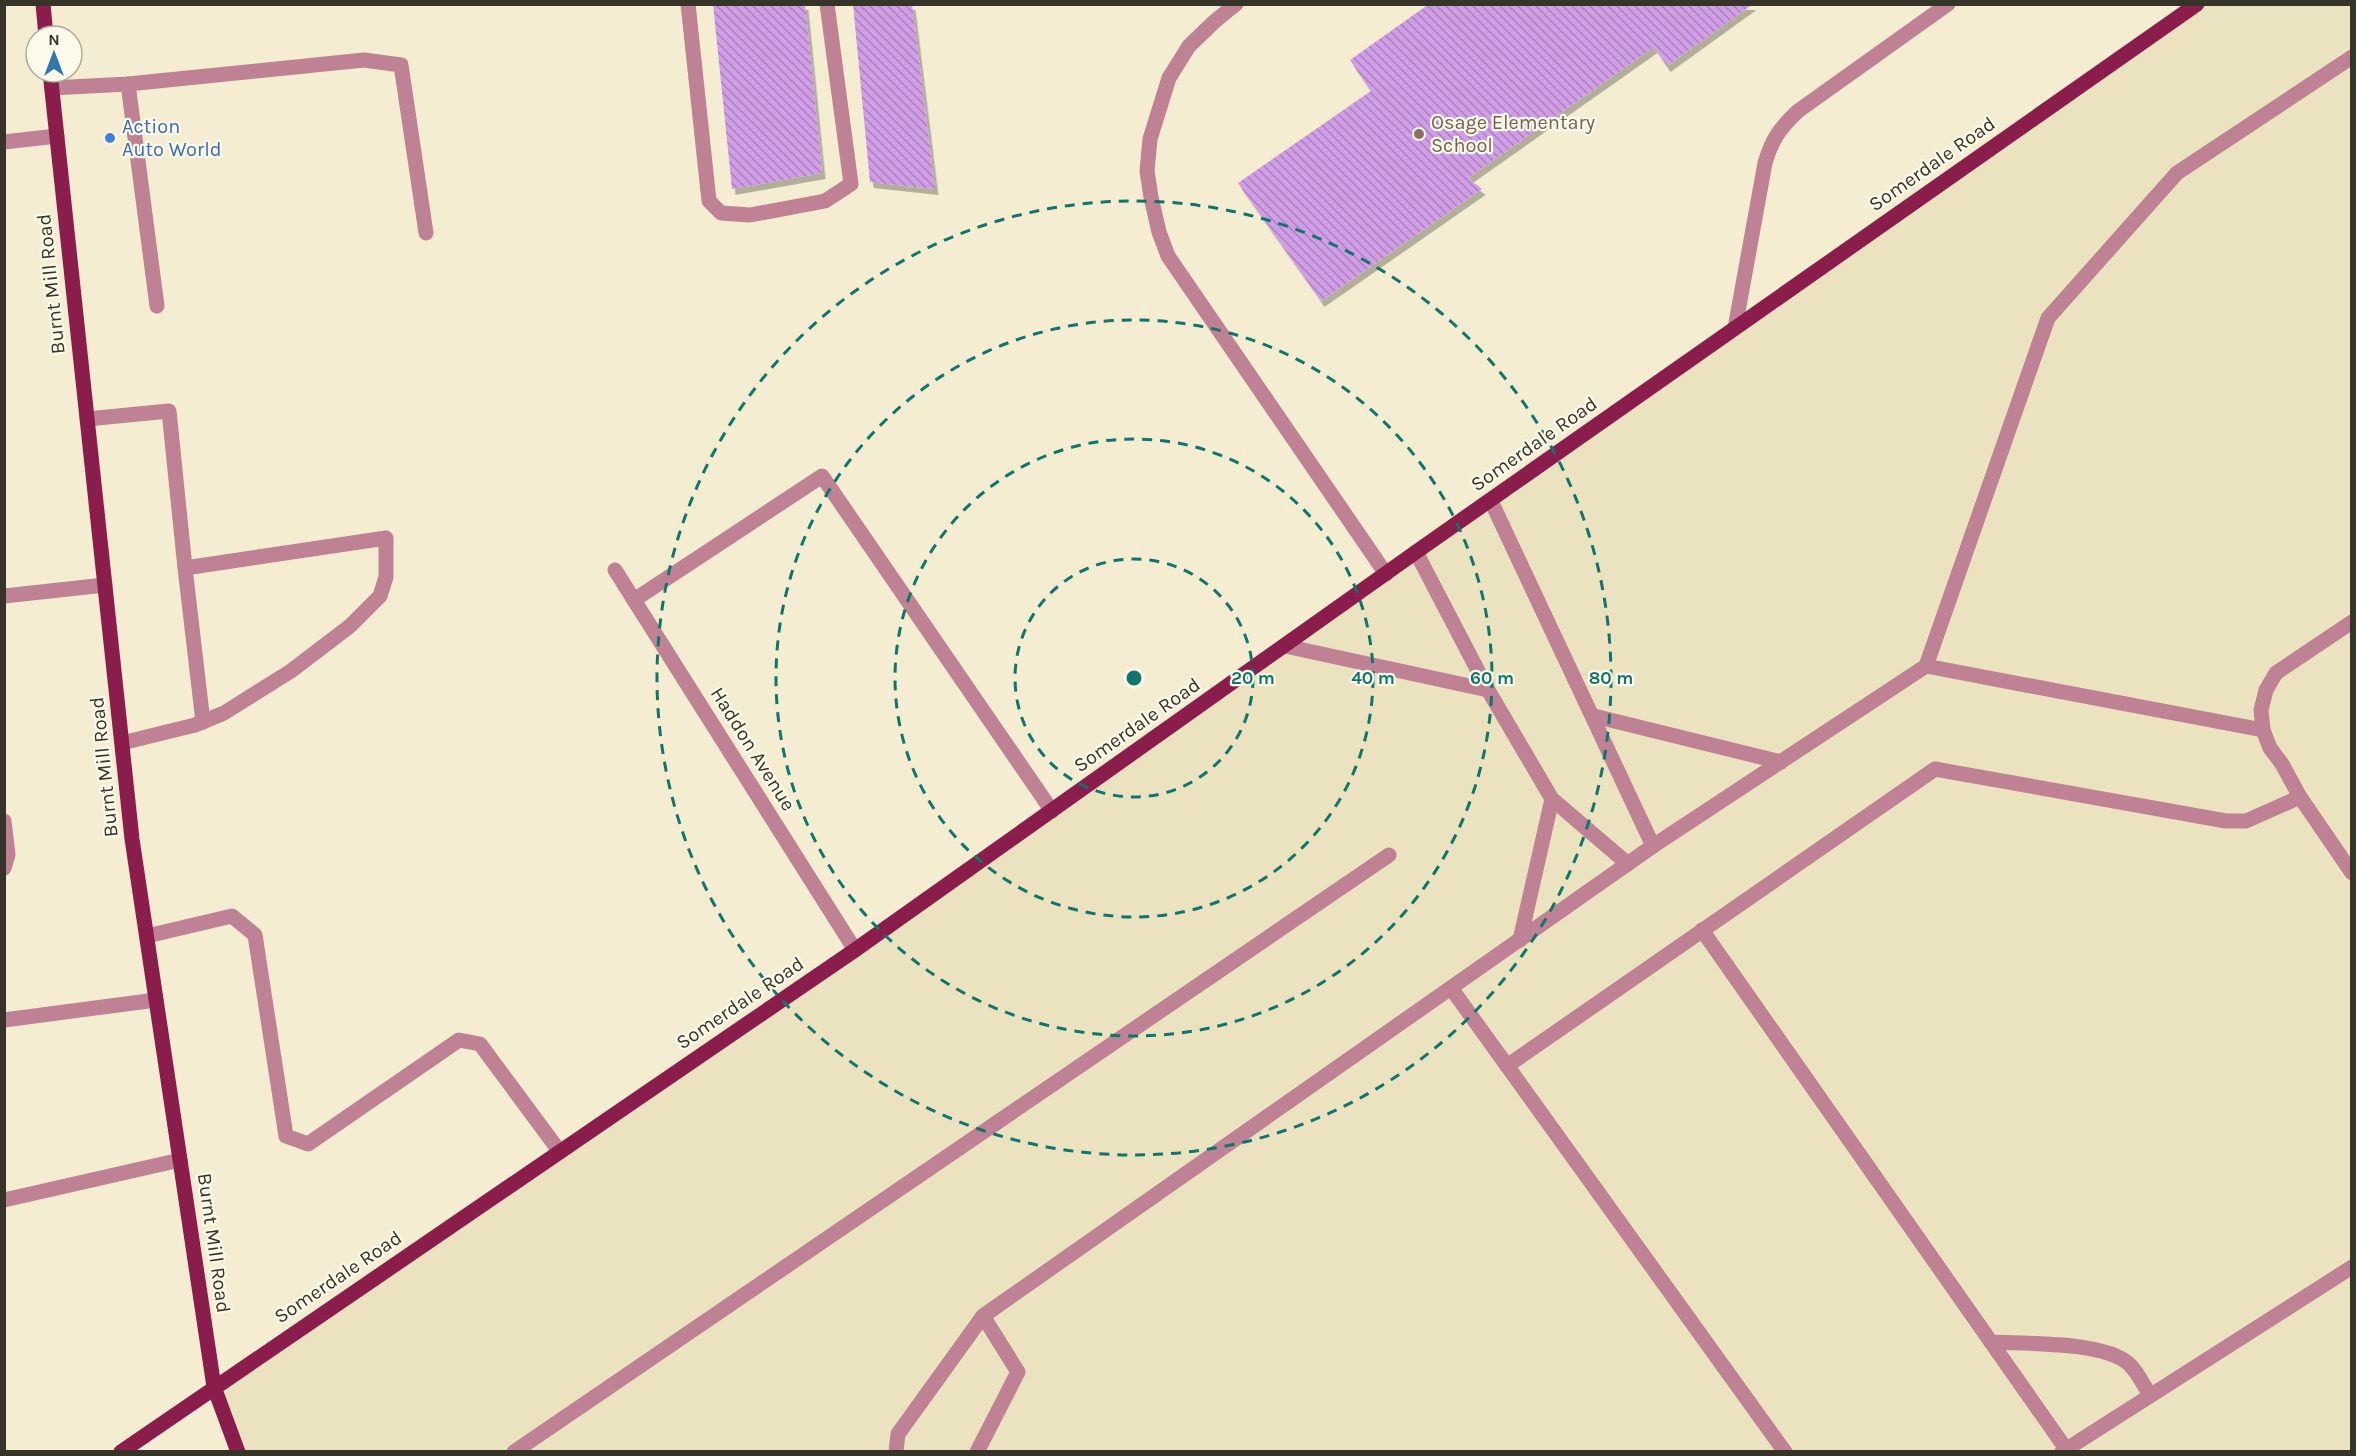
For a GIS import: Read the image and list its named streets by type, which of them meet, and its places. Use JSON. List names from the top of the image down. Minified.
{"streets":{"main road":["Somerdale Road","Burnt Mill Road"],"street":["Haddon Avenue"]},"crossings":[["Somerdale Road","Burnt Mill Road"],["Somerdale Road","Haddon Avenue"]],"places":["Osage Elementary School","Action Auto World"],"north":"top","rings":["20 m","40 m","60 m","80 m"]}
